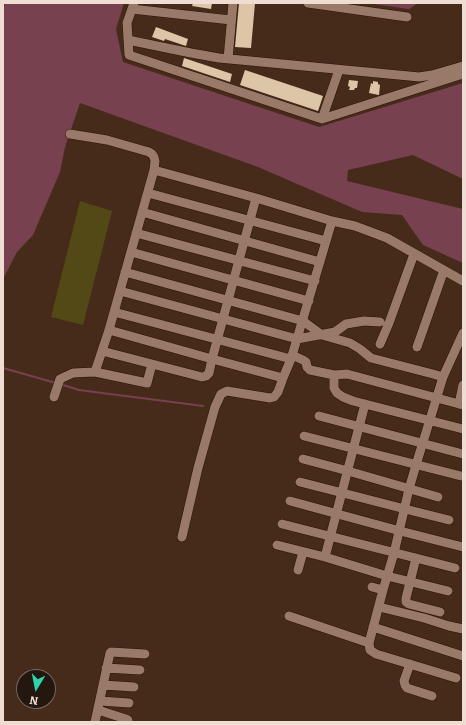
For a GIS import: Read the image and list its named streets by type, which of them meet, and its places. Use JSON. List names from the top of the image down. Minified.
{"north":"bottom"}
